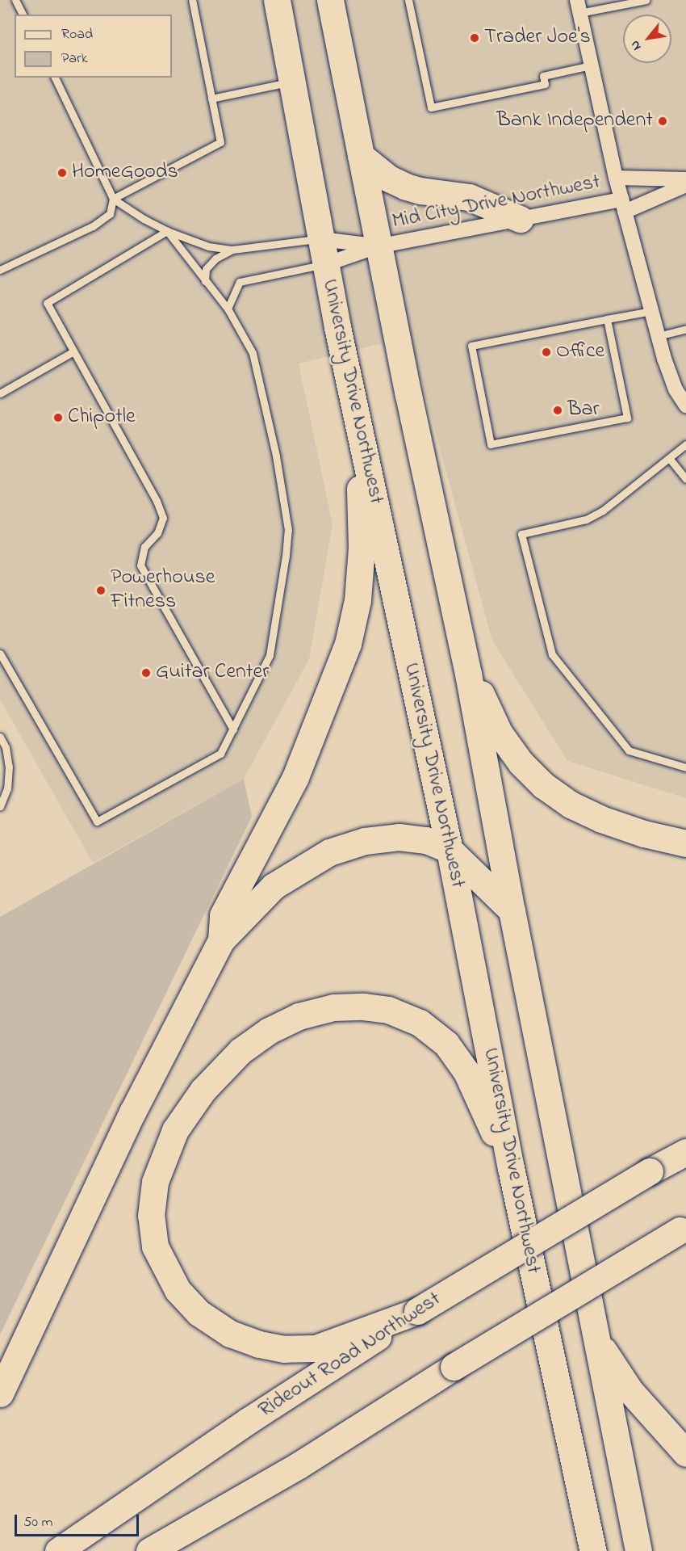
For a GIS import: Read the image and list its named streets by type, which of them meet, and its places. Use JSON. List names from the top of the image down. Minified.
{"streets":{"highway":["University Drive Northwest","Rideout Road Northwest"],"street":["Mid City Drive Northwest"]},"places":["Trader Joe's","Bank Independent","HomeGoods","Office","Bar","Chipotle","Powerhouse Fitness","Guitar Center"],"legend":["Road","Park"],"scale_bar":"50 m","north":"bottom left"}
